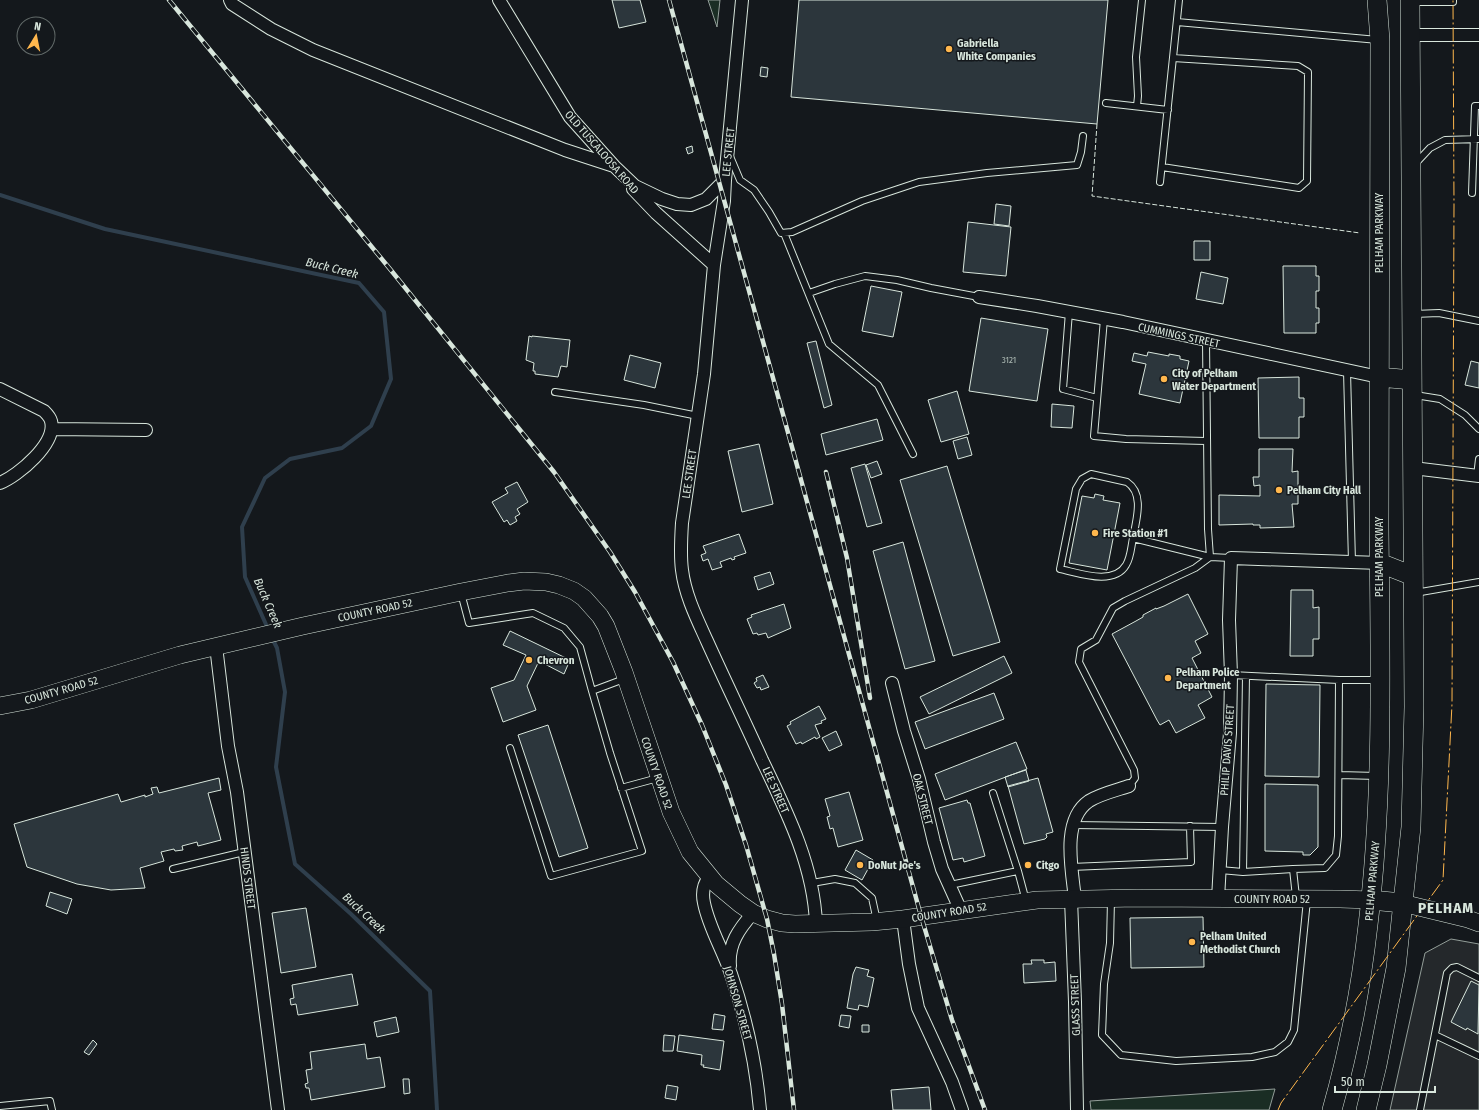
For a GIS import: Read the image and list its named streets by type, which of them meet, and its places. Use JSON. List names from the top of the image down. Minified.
{"streets":{"main road":["PELHAM PARKWAY"],"street":["OLD TUSCALOOSA ROAD","LEE STREET","CUMMINGS STREET","COUNTY ROAD 52","PHILIP DAVIS STREET","OAK STREET","HINDS STREET","JOHNSON STREET","GLASS STREET"]},"crossings":[["OLD TUSCALOOSA ROAD","LEE STREET"],["LEE STREET","COUNTY ROAD 52"],["PELHAM PARKWAY","CUMMINGS STREET"],["PELHAM PARKWAY","COUNTY ROAD 52"],["COUNTY ROAD 52","PHILIP DAVIS STREET"],["COUNTY ROAD 52","OAK STREET"],["COUNTY ROAD 52","HINDS STREET"],["COUNTY ROAD 52","JOHNSON STREET"],["COUNTY ROAD 52","GLASS STREET"]],"districts":["PELHAM"],"water":["Buck Creek"],"places":["Gabriella White Companies","City of Pelham Water Department","Pelham City Hall","Fire Station #1","Chevron","Pelham Police Department","DoNut Joe's","Citgo","Pelham United Methodist Church"],"house_numbers":["3121"],"scale_bar":"50 m","north":"top"}
